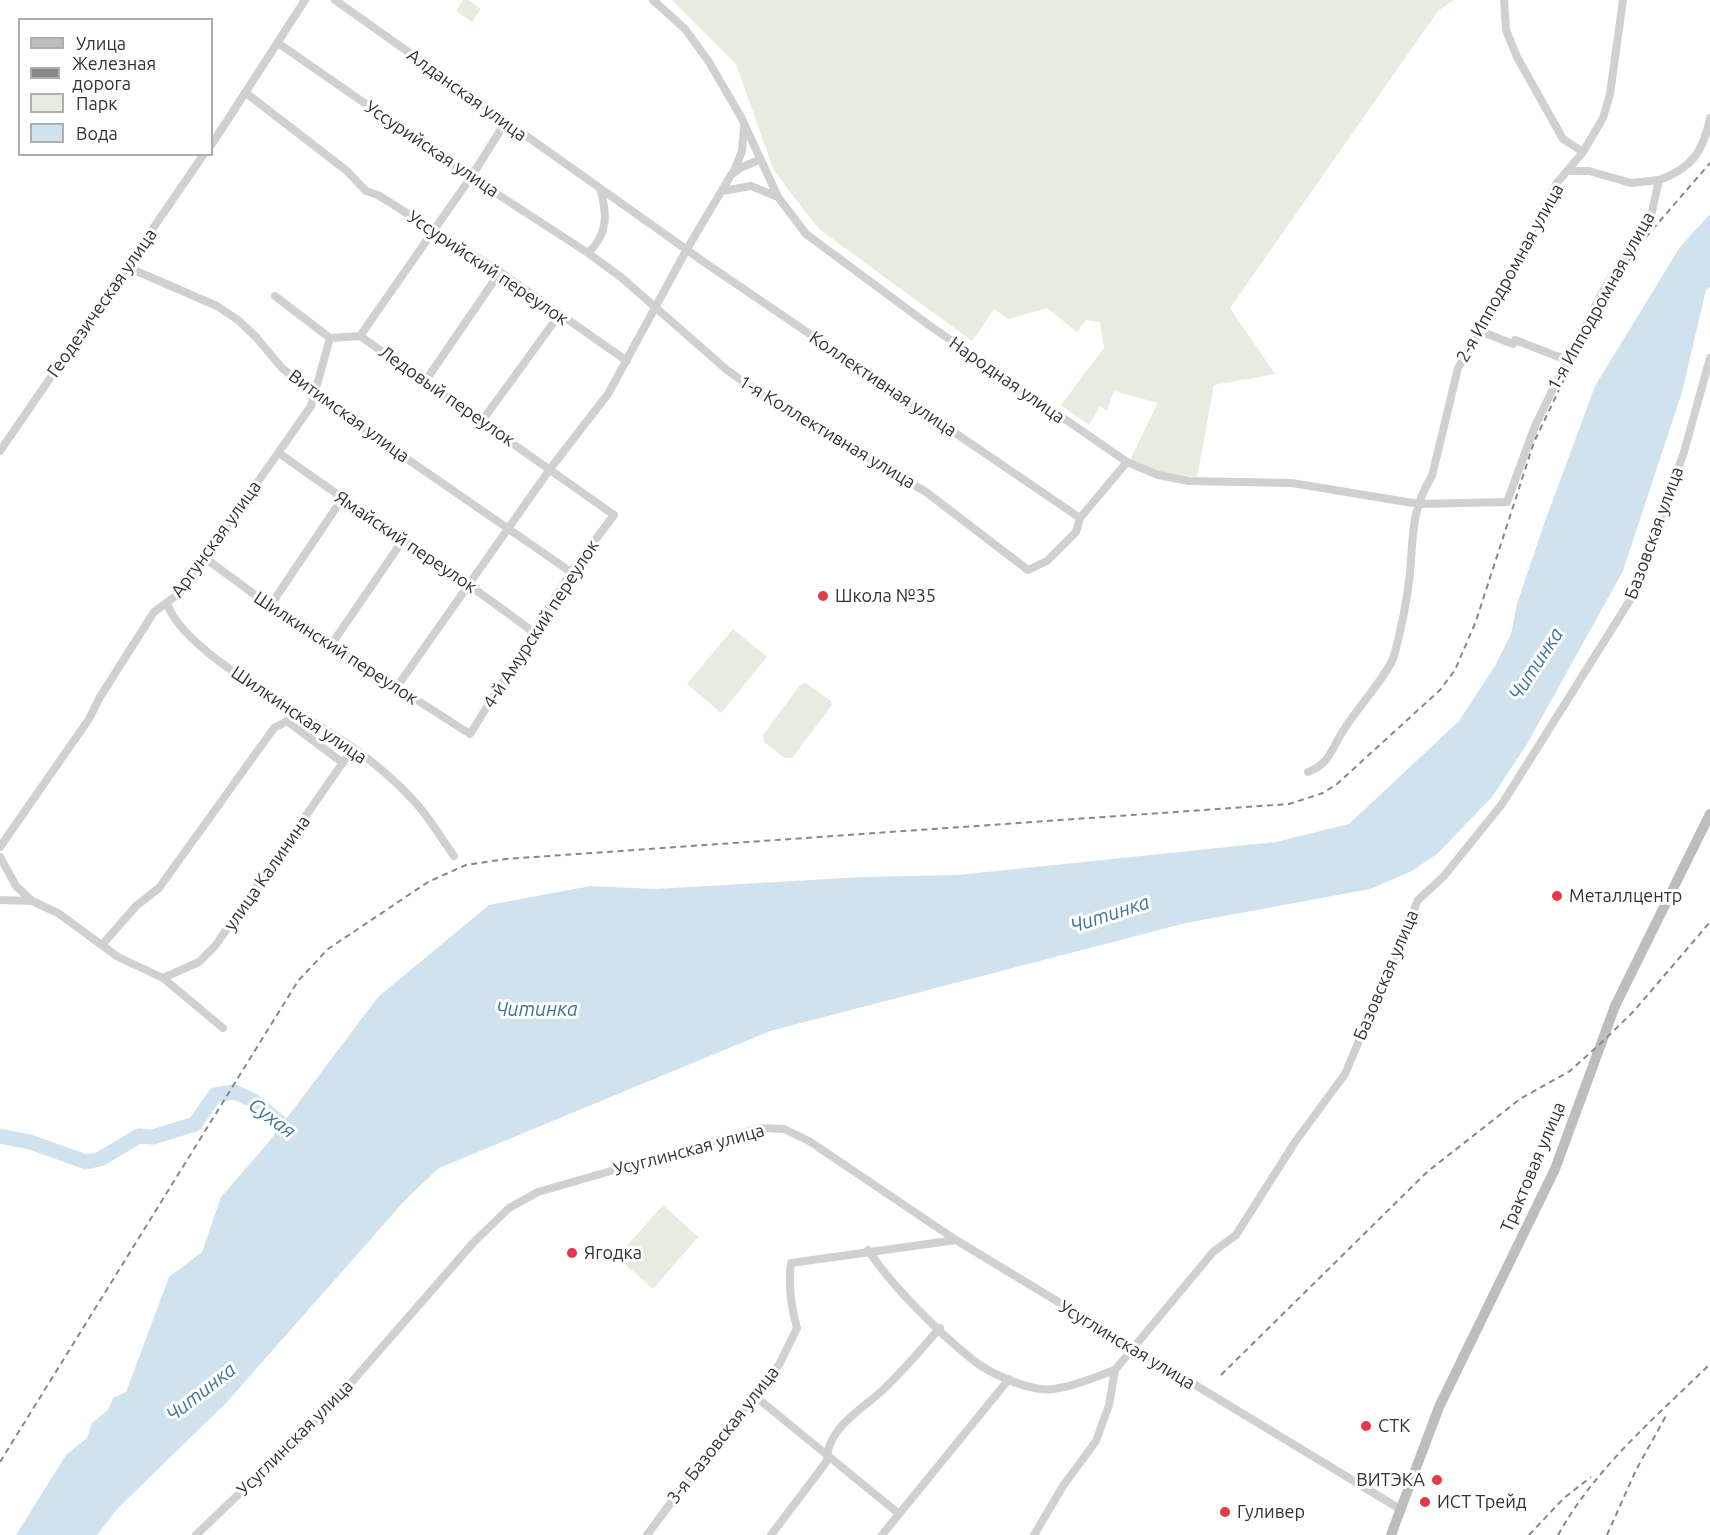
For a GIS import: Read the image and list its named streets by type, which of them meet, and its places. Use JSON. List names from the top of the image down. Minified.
{"streets":{"main road":["Трактовая улица"],"street":["Алданская улица","Уссурийская улица","Уссурийский переулок","2-я Ипподромная улица","1-я Ипподромная улица","Геодезическая улица","Народная улица","Коллективная улица","Ледовый переулок","Витимская улица","1-я Коллективная улица","Базовская улица","Аргунская улица","Ямайский переулок","4-й Амурский переулок","Шилкинский переулок","Шилкинская улица","улица Калинина","Усуглинская улица","3-я Базовская улица"]},"crossings":[["Алданская улица","Коллективная улица"],["Уссурийская улица","1-я Коллективная улица"],["2-я Ипподромная улица","Народная улица"],["1-я Ипподромная улица","Народная улица"],["Геодезическая улица","Витимская улица"],["Коллективная улица","1-я Коллективная улица"],["Ледовый переулок","Аргунская улица"],["Ледовый переулок","4-й Амурский переулок"],["Витимская улица","Аргунская улица"],["Витимская улица","4-й Амурский переулок"],["Базовская улица","Усуглинская улица"],["Аргунская улица","Ямайский переулок"],["Аргунская улица","Шилкинский переулок"],["Аргунская улица","Шилкинская улица"],["Ямайский переулок","4-й Амурский переулок"],["4-й Амурский переулок","Шилкинский переулок"],["Шилкинская улица","улица Калинина"],["Усуглинская улица","Трактовая улица"]],"water":["Читинка","Сухая"],"places":["Школа №35","Металлцентр","Ягодка","СТК","ВИТЭКА","ИСТ Трейд","Гуливер"],"legend":["Улица","Железная дорога","Парк","Вода"]}
